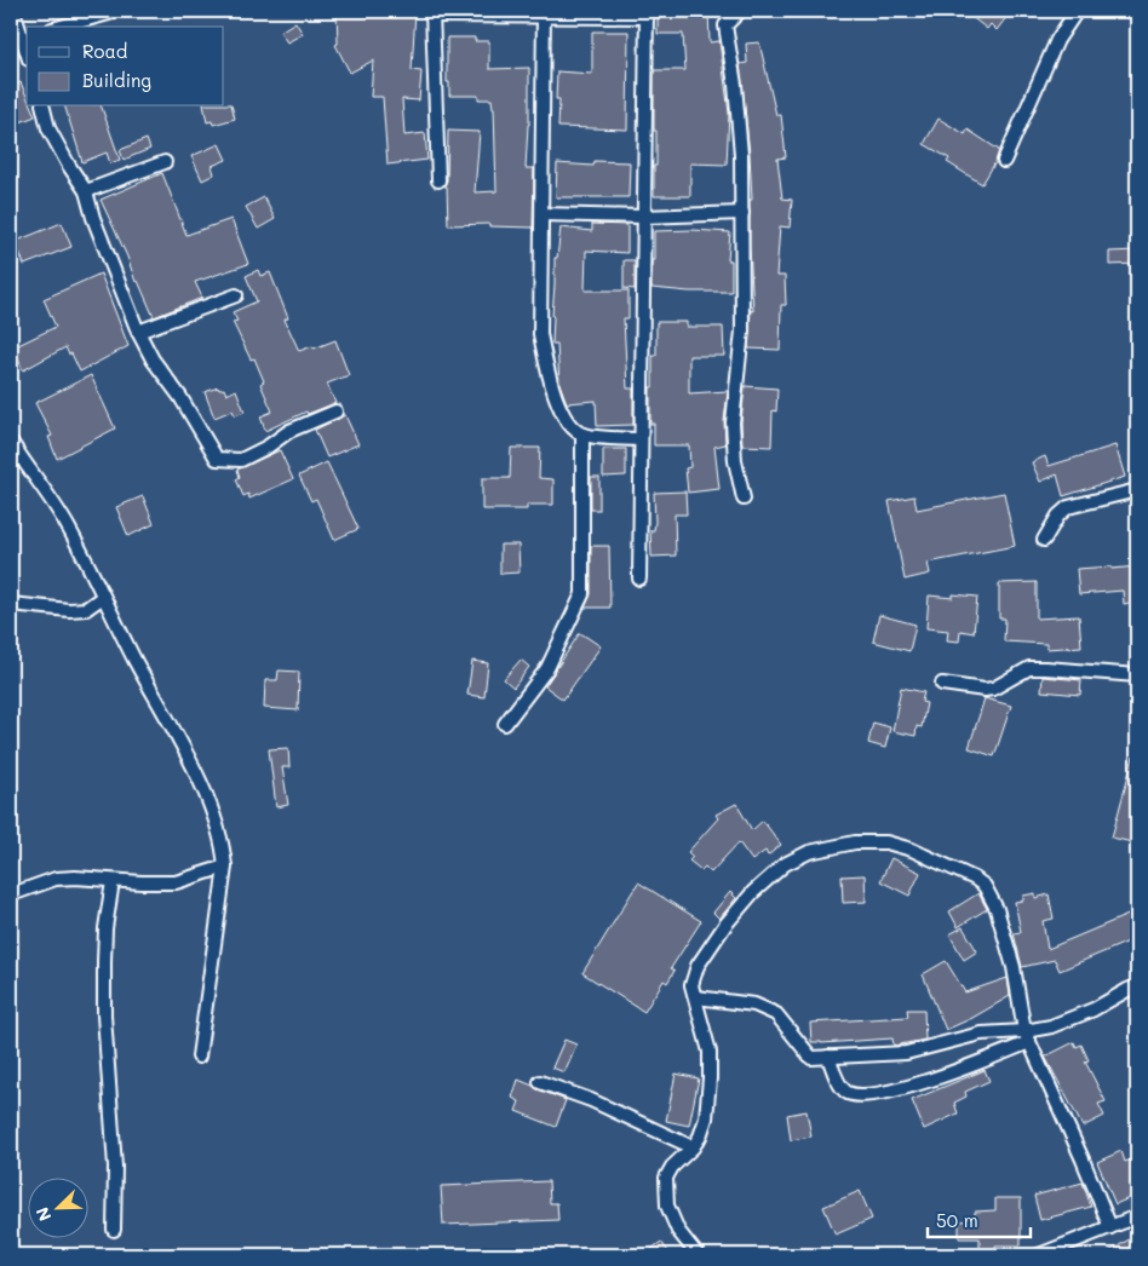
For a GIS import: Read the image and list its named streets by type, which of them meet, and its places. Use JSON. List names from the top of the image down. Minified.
{"legend":["Road","Building"],"scale_bar":"50 m","north":"bottom left"}
